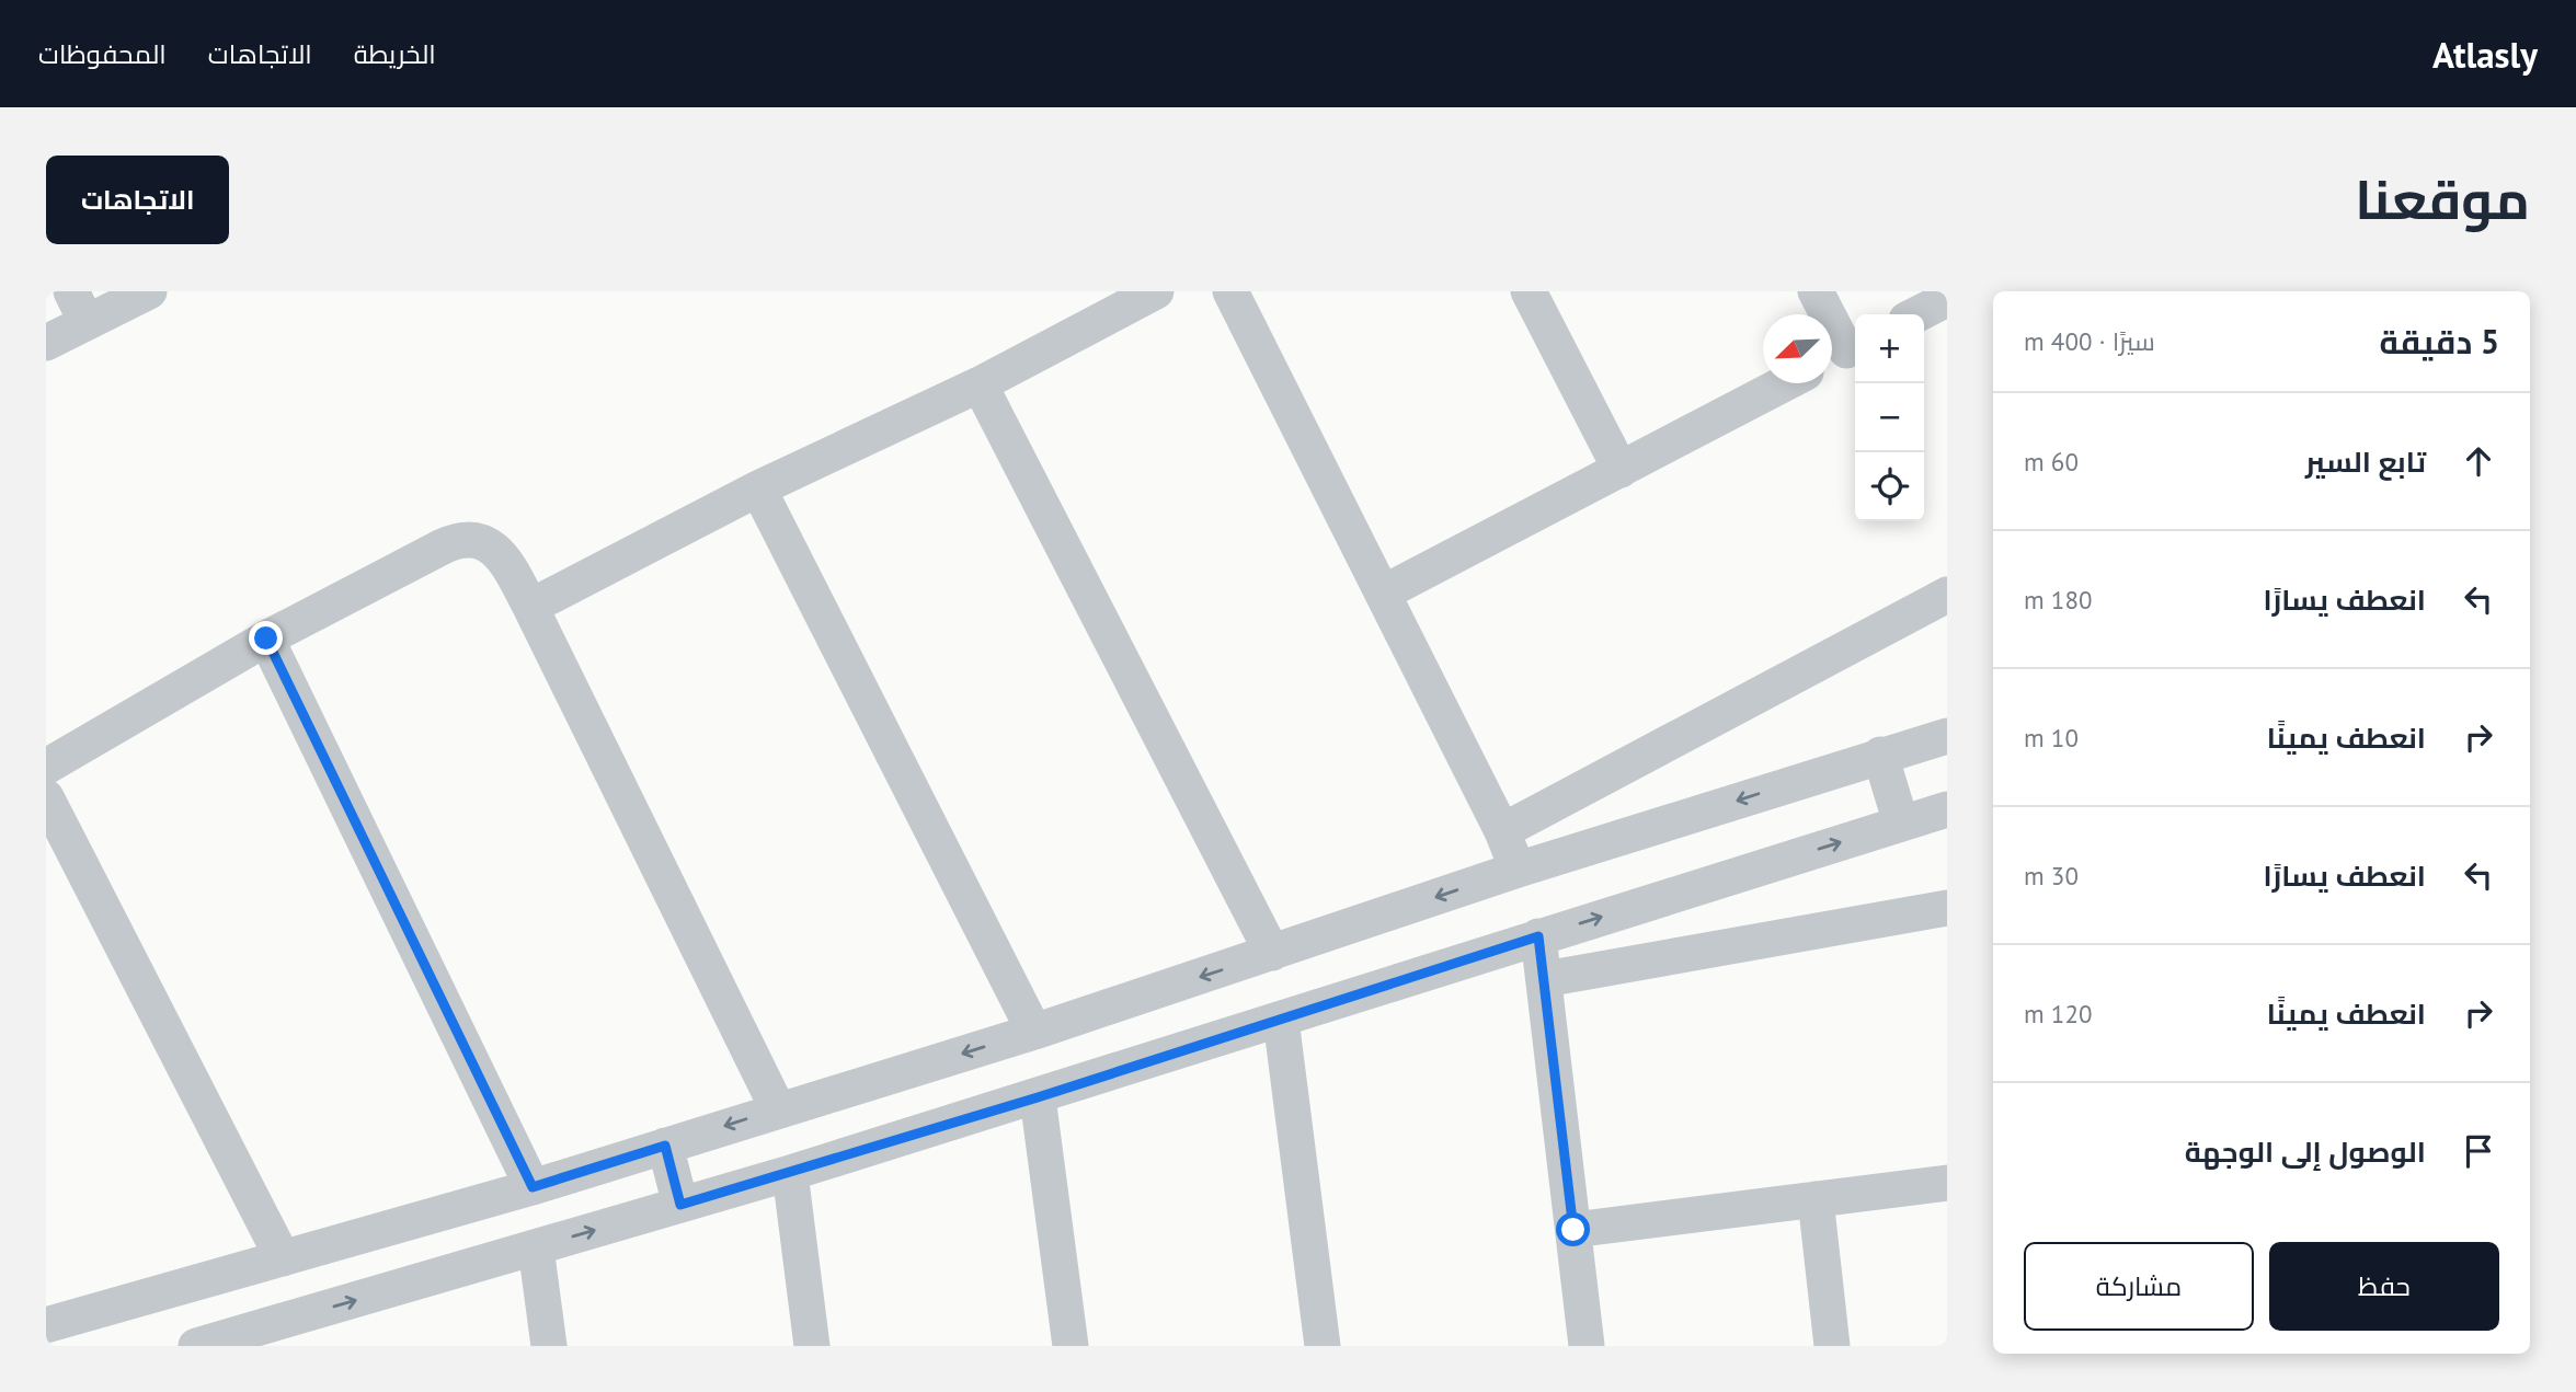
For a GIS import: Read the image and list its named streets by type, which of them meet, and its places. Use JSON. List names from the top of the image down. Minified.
{"north":"bottom left","page":{"header":"Atlasly","nav":["الخريطة","الاتجاهات","المحفوظات"],"title":"موقعنا","buttons":["الاتجاهات",["حفظ","مشاركة"]],"heading":["5 دقيقة","سيرًا · 400 m"],"map_buttons":["+","−"],"list":[["تابع السير","60 m"],["انعطف يسارًا","180 m"],["انعطف يمينًا","10 m"],["انعطف يسارًا","30 m"],["انعطف يمينًا","120 m"],"الوصول إلى الوجهة"]}}
